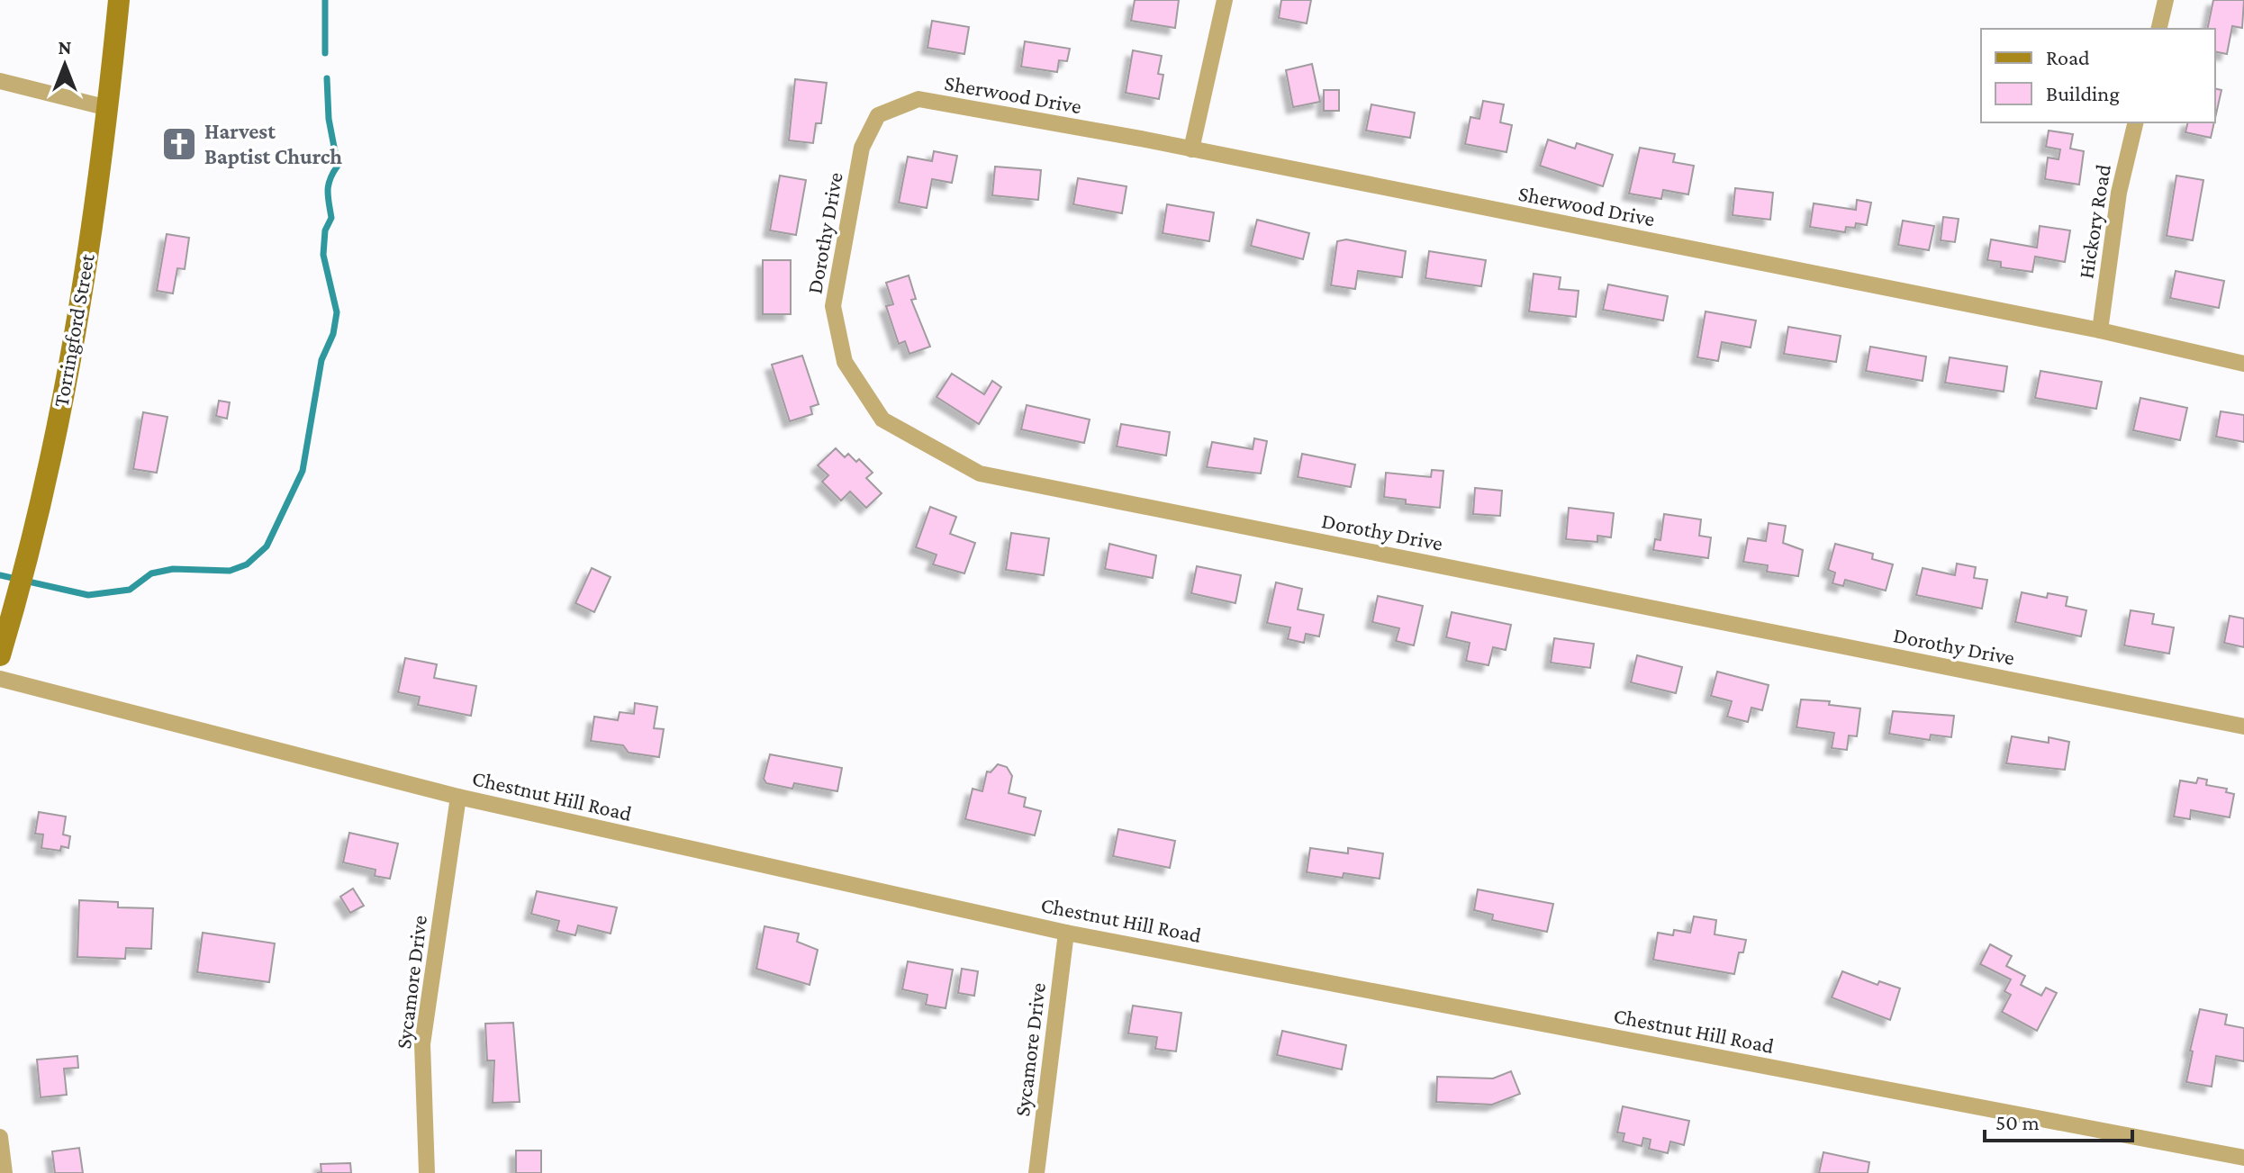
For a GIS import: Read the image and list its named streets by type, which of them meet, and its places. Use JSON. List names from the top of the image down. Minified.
{"streets":{"main road":["Torringford Street"],"street":["Sherwood Drive","Hickory Road","Dorothy Drive","Chestnut Hill Road","Sycamore Drive"]},"crossings":[["Sherwood Drive","Hickory Road"],["Sherwood Drive","Dorothy Drive"],["Chestnut Hill Road","Sycamore Drive"]],"places":{"church":["Harvest Baptist Church"]},"legend":["Road","Building"],"scale_bar":"50 m","north":"top"}
